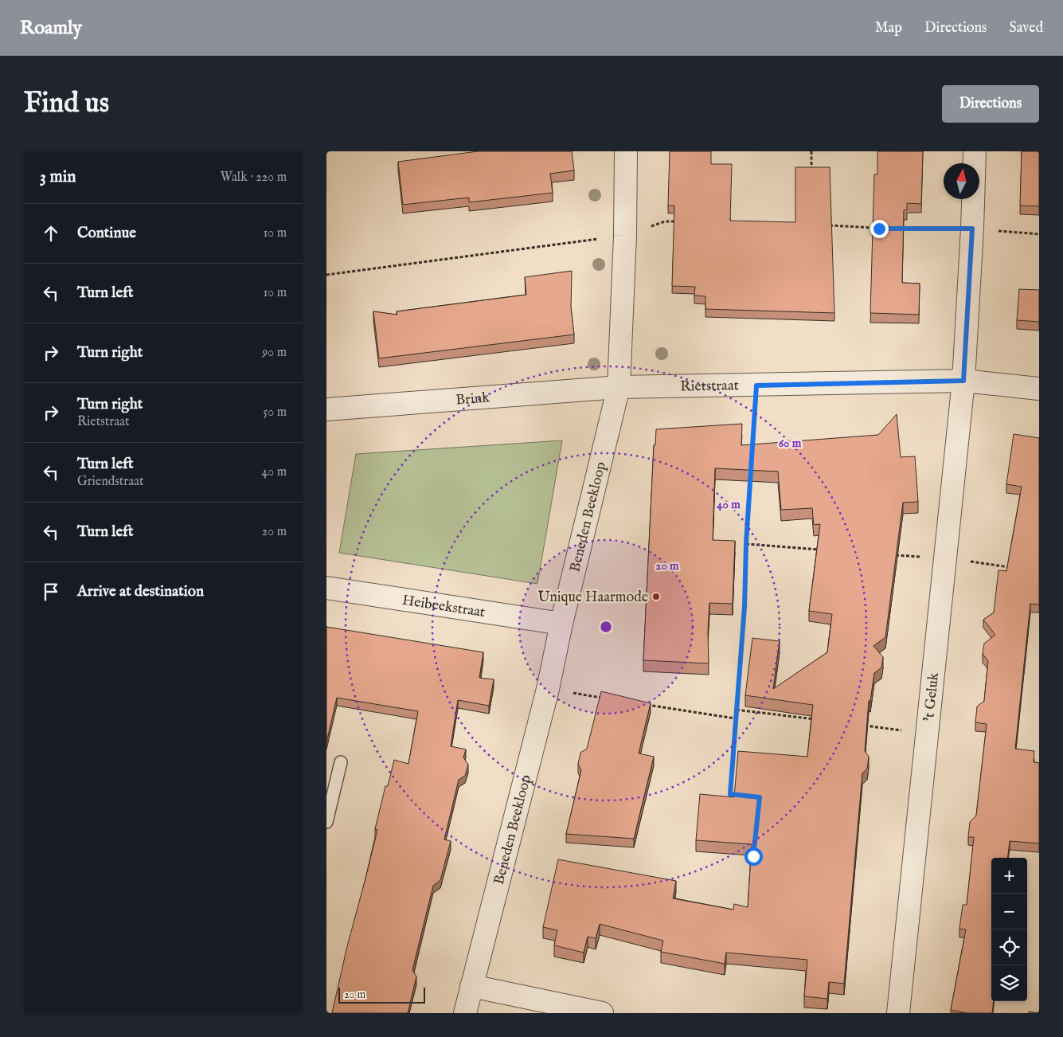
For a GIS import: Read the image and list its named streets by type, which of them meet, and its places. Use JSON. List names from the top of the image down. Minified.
{"streets":{"street":["Rietstraat","Brink","Beneden Beekloop","Heibeekstraat","'t Geluk"]},"crossings":[["Rietstraat","Brink"],["Rietstraat","Beneden Beekloop"],["Rietstraat","'t Geluk"],["Brink","Beneden Beekloop"],["Beneden Beekloop","Heibeekstraat"]],"places":["Unique Haarmode"],"scale_bar":"20 m","north":"top","page":{"header":"Roamly","nav":["Map","Directions","Saved"],"buttons":"Directions","title":"Find us","heading":["3 min","Walk · 220 m"],"list":[["Continue","10 m"],["Turn left","10 m"],["Turn right","90 m"],["Turn right","Rietstraat","50 m"],["Turn left","Griendstraat","40 m"],["Turn left","20 m"],"Arrive at destination"],"map_buttons":["+","−"],"scale":"20 m"},"rings":["60 m","40 m","20 m"]}
